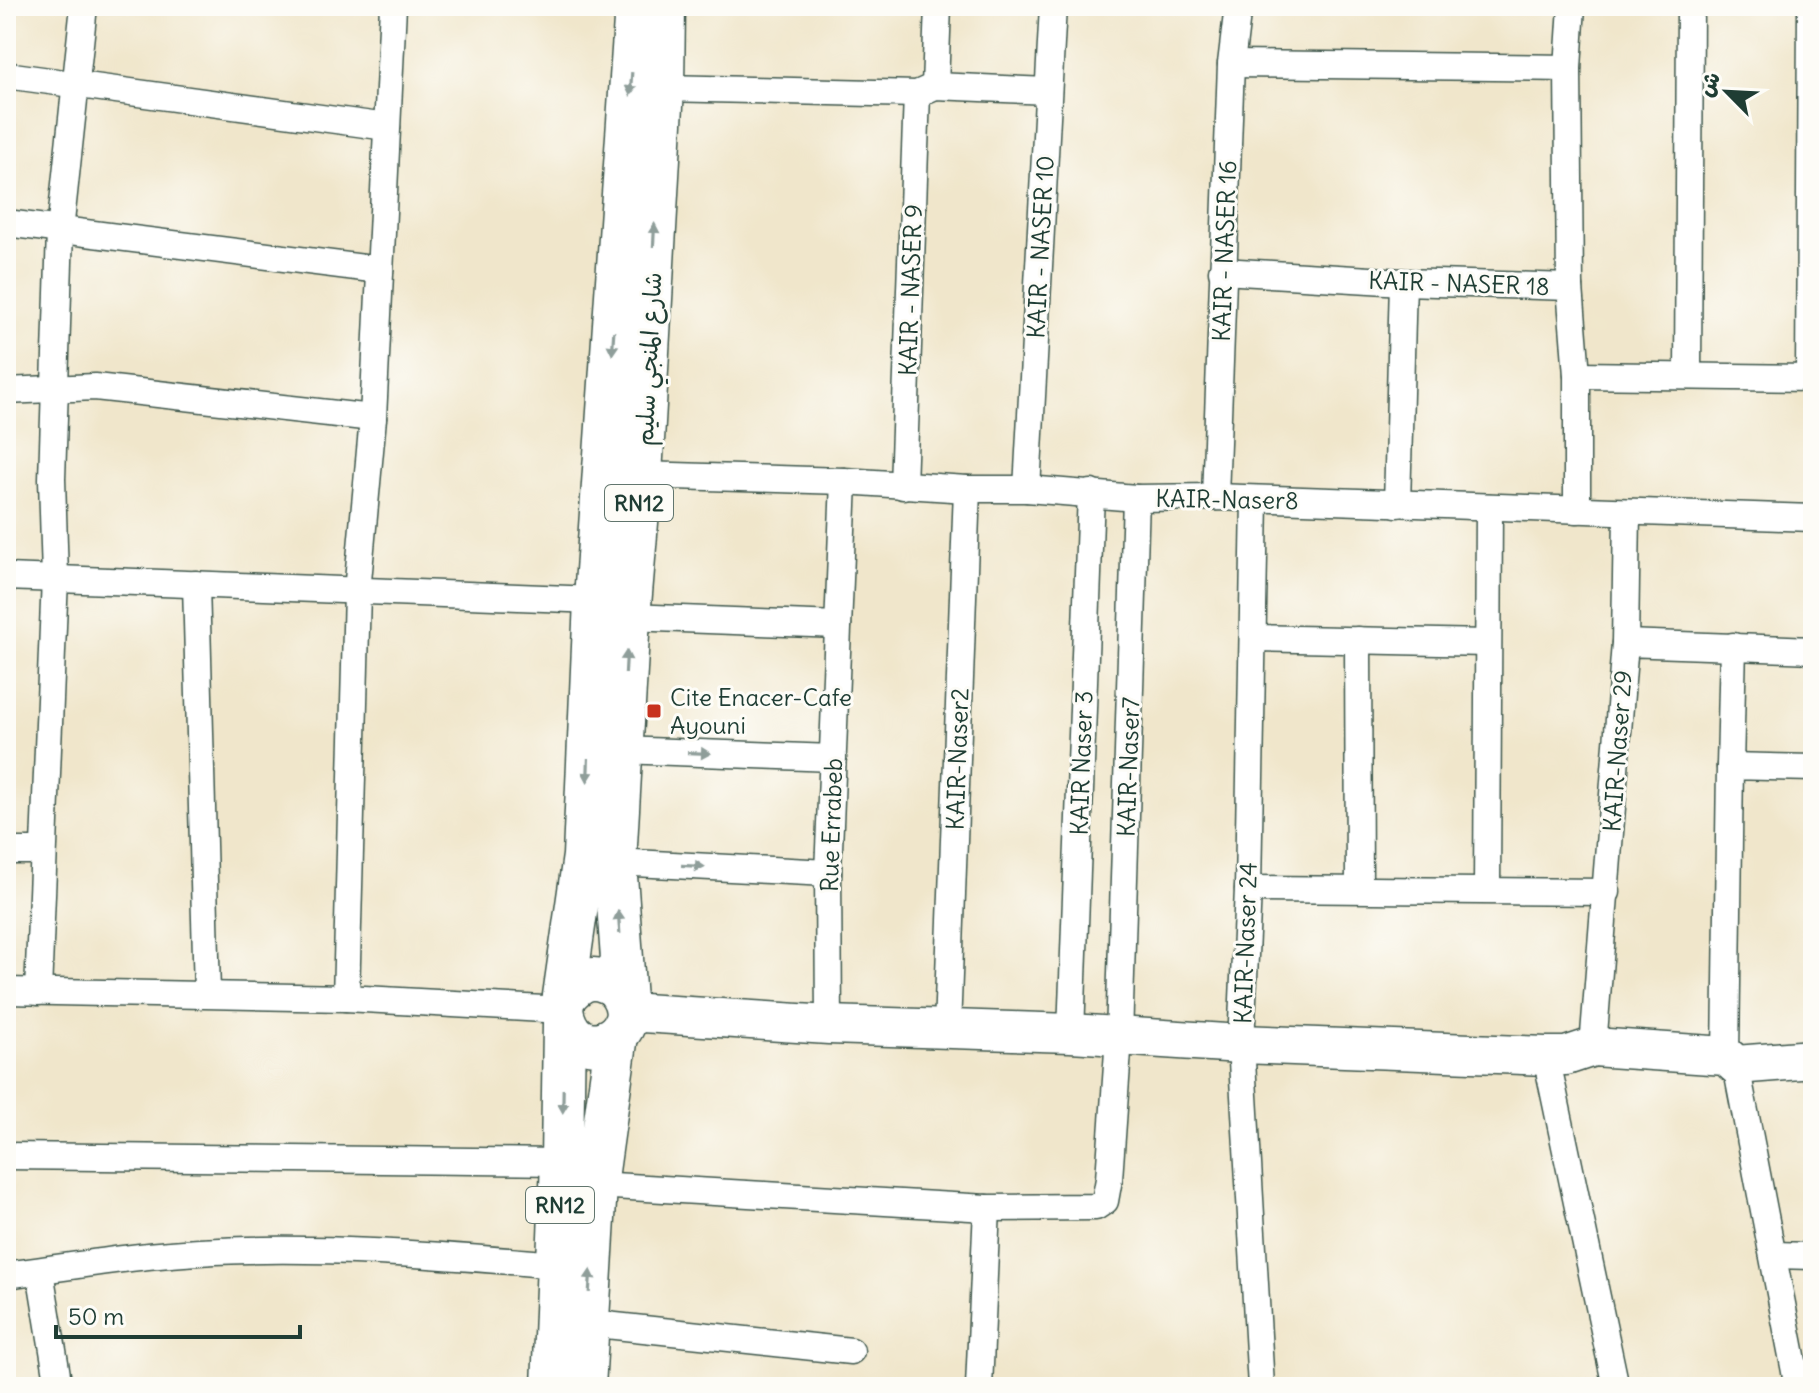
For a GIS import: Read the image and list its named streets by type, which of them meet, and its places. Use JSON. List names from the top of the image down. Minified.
{"streets":{"main road":["شارع المنجي سليم","RN12"],"street":["KAIR - NASER 10","KAIR - NASER 16","KAIR - NASER 18","KAIR - NASER 9","KAIR-Naser8","KAIR-Naser 29","KAIR-Naser2","KAIR Naser 3","KAIR-Naser7","Rue Errabeb","KAIR-Naser 24"]},"crossings":[["KAIR - NASER 10","KAIR-Naser8"],["KAIR - NASER 16","KAIR - NASER 18"],["KAIR - NASER 16","KAIR-Naser8"],["KAIR - NASER 18","KAIR-Naser8"],["KAIR - NASER 9","KAIR-Naser8"],["شارع المنجي سليم","KAIR-Naser8"],["KAIR-Naser8","KAIR-Naser2"],["KAIR-Naser8","KAIR Naser 3"],["KAIR-Naser8","KAIR-Naser7"],["KAIR-Naser8","Rue Errabeb"],["KAIR-Naser8","KAIR-Naser 24"]],"places":{"transit":["Cite Enacer-Cafe Ayouni"]},"scale_bar":"50 m","north":"top left"}
